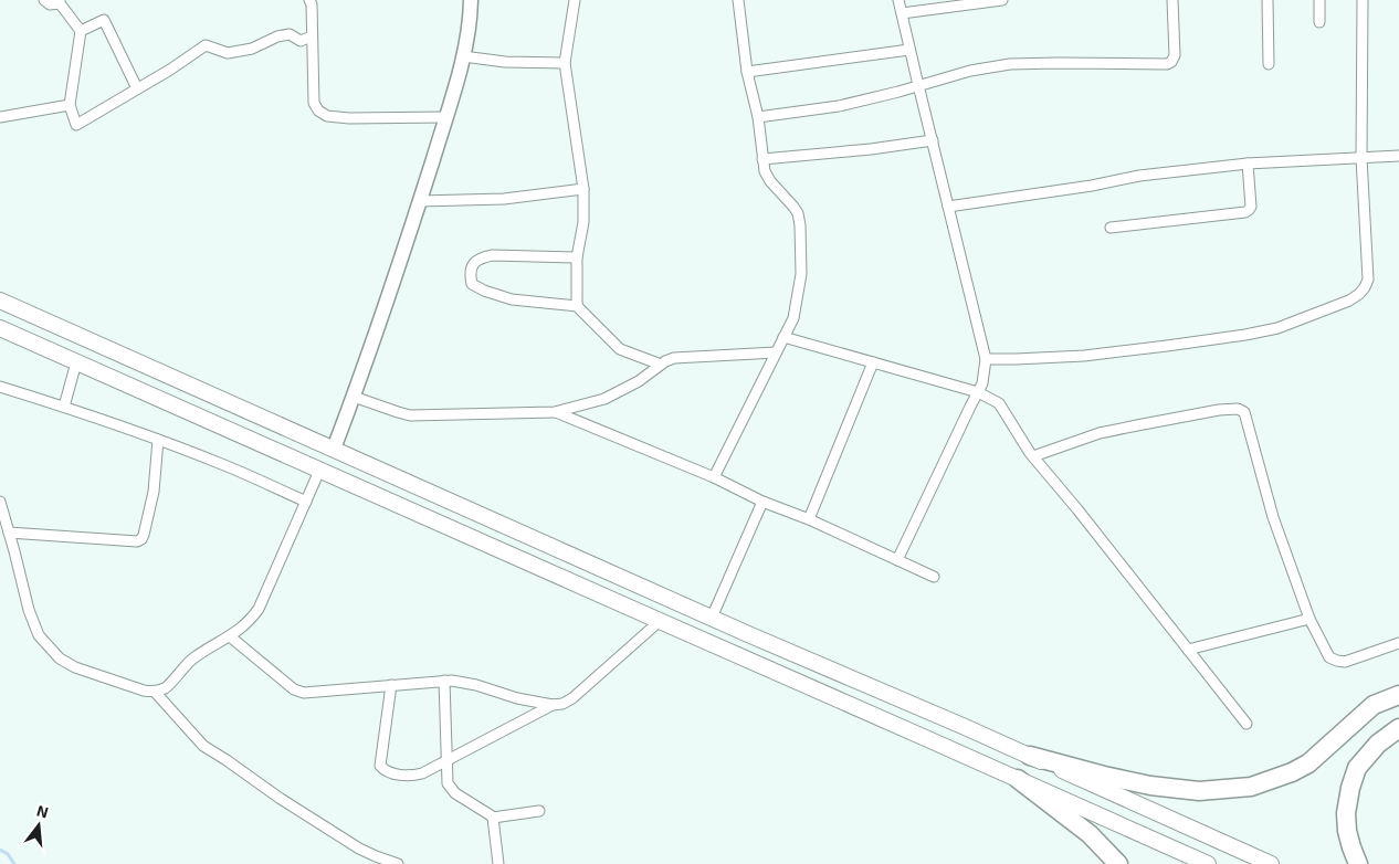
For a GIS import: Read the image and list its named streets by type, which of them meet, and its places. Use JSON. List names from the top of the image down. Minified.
{"north":"top"}
